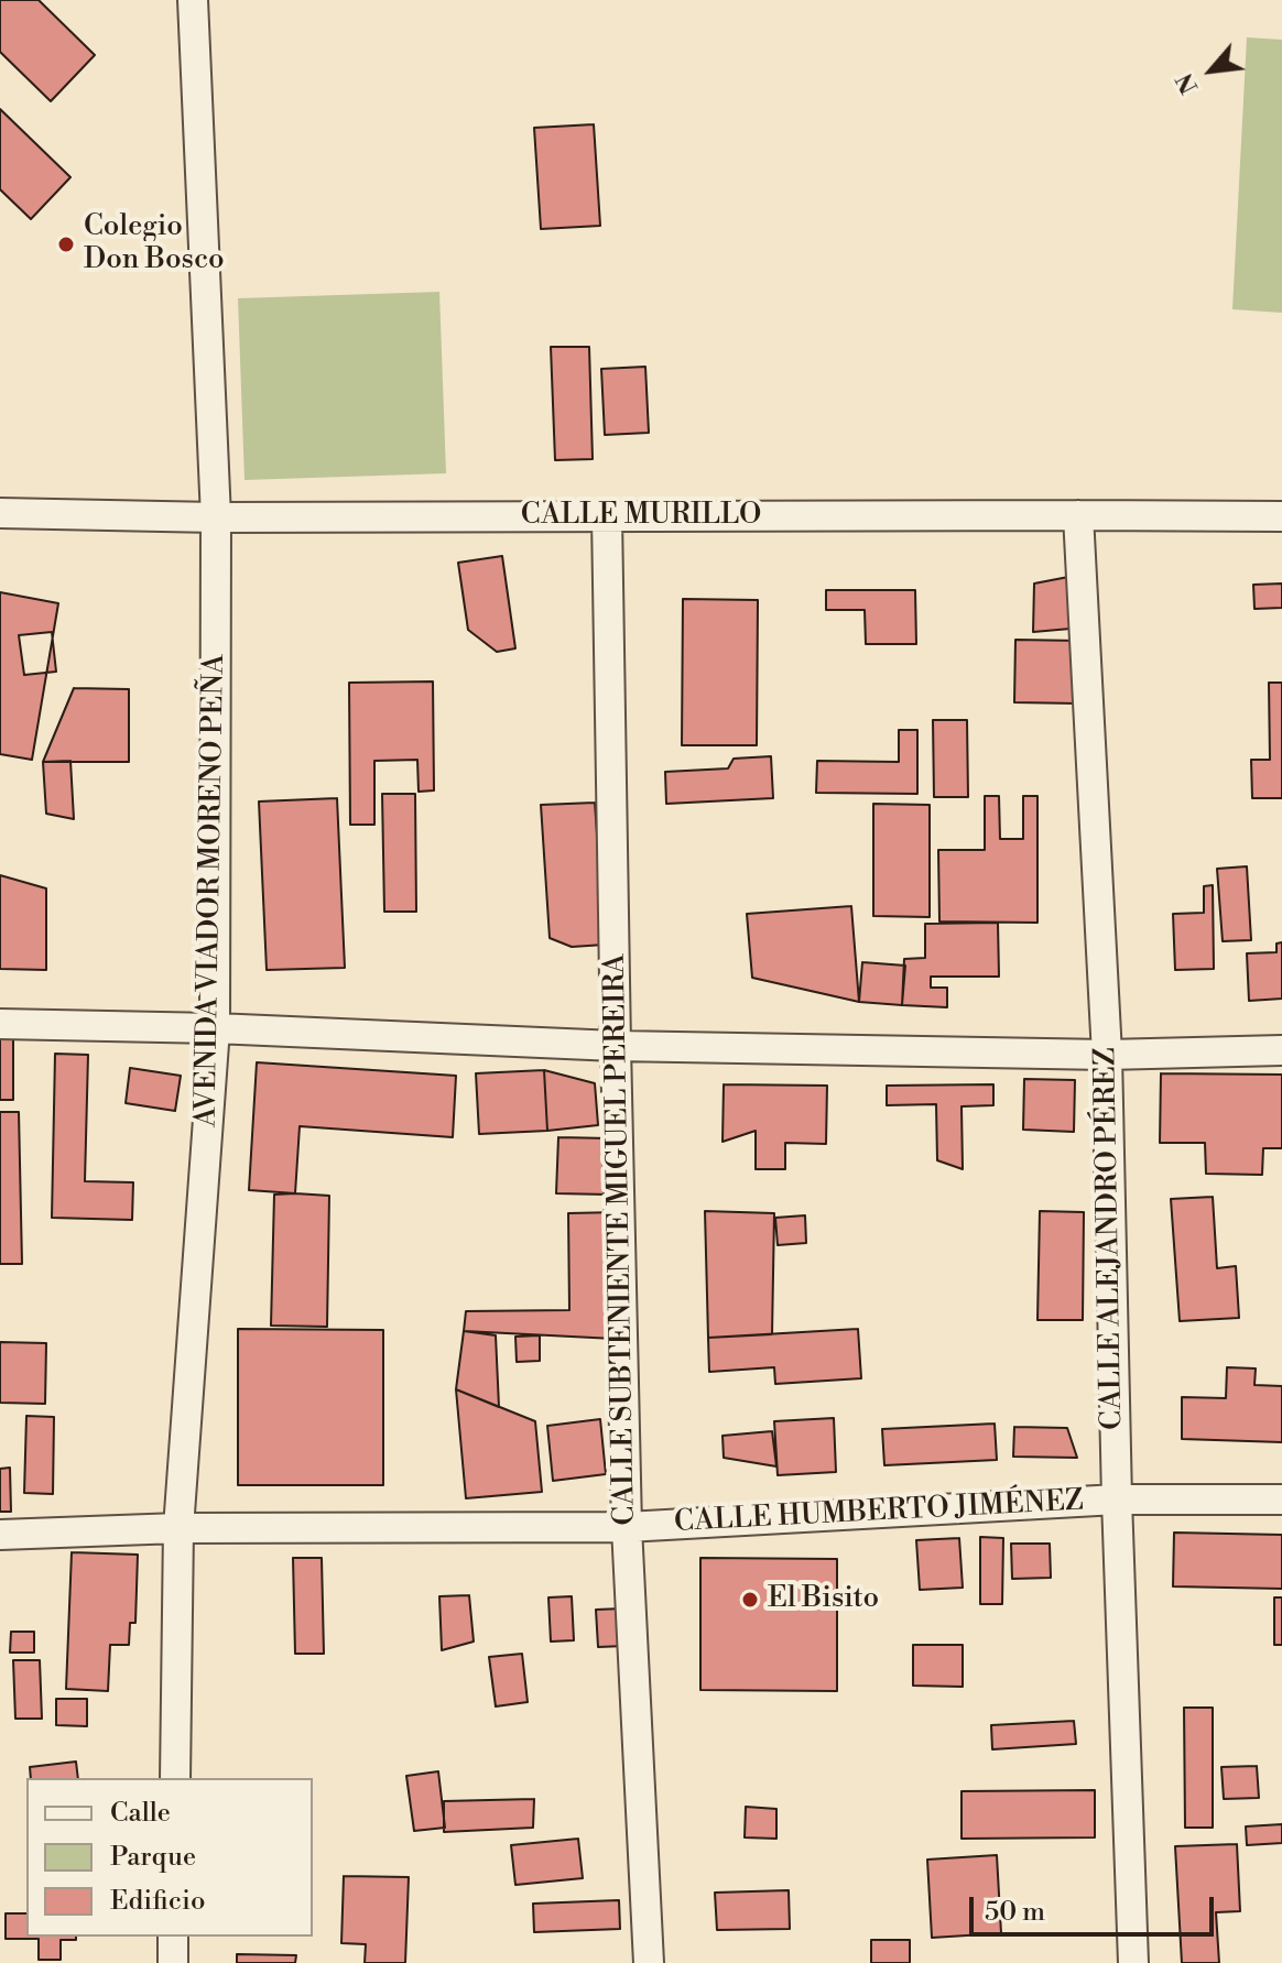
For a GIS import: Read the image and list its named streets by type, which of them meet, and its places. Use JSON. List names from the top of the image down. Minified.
{"streets":{"street":["CALLE MURILLO","AVENIDA VIADOR MORENO PEÑA","CALLE ALEJANDRO PÉREZ","CALLE SUBTENIENTE MIGUEL PEREIRA","CALLE HUMBERTO JIMÉNEZ"]},"crossings":[["CALLE MURILLO","AVENIDA VIADOR MORENO PEÑA"],["CALLE MURILLO","CALLE ALEJANDRO PÉREZ"],["CALLE MURILLO","CALLE SUBTENIENTE MIGUEL PEREIRA"],["AVENIDA VIADOR MORENO PEÑA","CALLE HUMBERTO JIMÉNEZ"],["CALLE ALEJANDRO PÉREZ","CALLE HUMBERTO JIMÉNEZ"],["CALLE SUBTENIENTE MIGUEL PEREIRA","CALLE HUMBERTO JIMÉNEZ"]],"places":["Colegio Don Bosco","El Bisito"],"legend":["Calle","Parque","Edificio"],"scale_bar":"50 m","north":"bottom left"}
